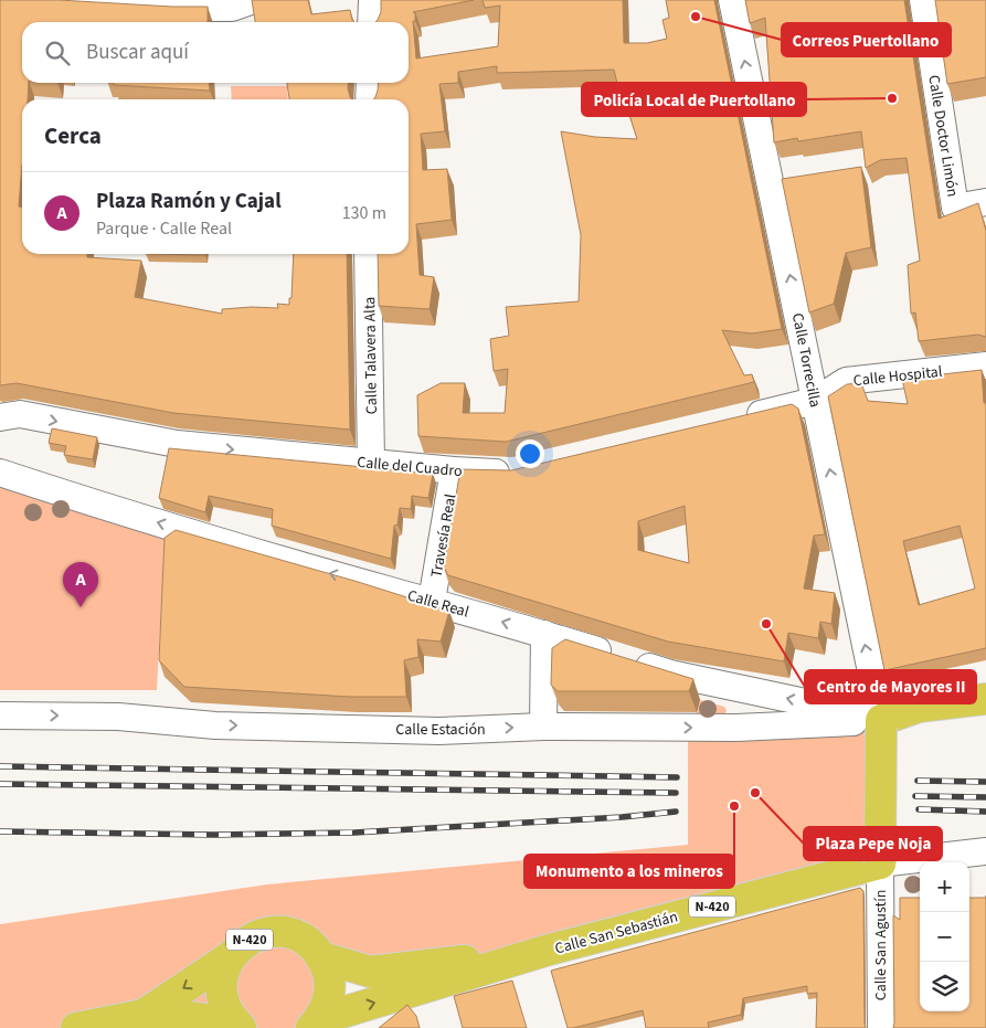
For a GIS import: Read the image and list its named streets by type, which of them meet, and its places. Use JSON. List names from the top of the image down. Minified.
{"streets":{"highway":["N-420","Calle San Sebastián"],"street":["Calle Doctor Limón","Calle Talavera Alta","Calle Torrecilla","Calle Hospital","Calle del Cuadro","Travesía Real","Calle Real","Calle Estación","Calle San Agustín"]},"crossings":[["Calle Talavera Alta","Calle del Cuadro"],["Calle Torrecilla","Calle Hospital"],["Calle Torrecilla","Calle Real"],["Calle Torrecilla","Calle Estación"],["Calle del Cuadro","Travesía Real"],["Travesía Real","Calle Real"],["Calle Real","Calle Estación"],["N-420","Calle San Sebastián"],["Calle San Sebastián","Calle San Agustín"]],"one_way":["Calle Torrecilla","Calle del Cuadro","Calle Real","Calle Estación"],"places":["Correos Puertollano","Policía Local de Puertollano","Centro de Mayores II","Plaza Pepe Noja","Monumento a los mineros"],"page":{"search":"Buscar aquí","heading":"Cerca","list":[{"mark":"A","name":"Plaza Ramón y Cajal","note":"Parque · Calle Real","value":"130 m"}],"pins":"A","map_buttons":["+","−"]}}
